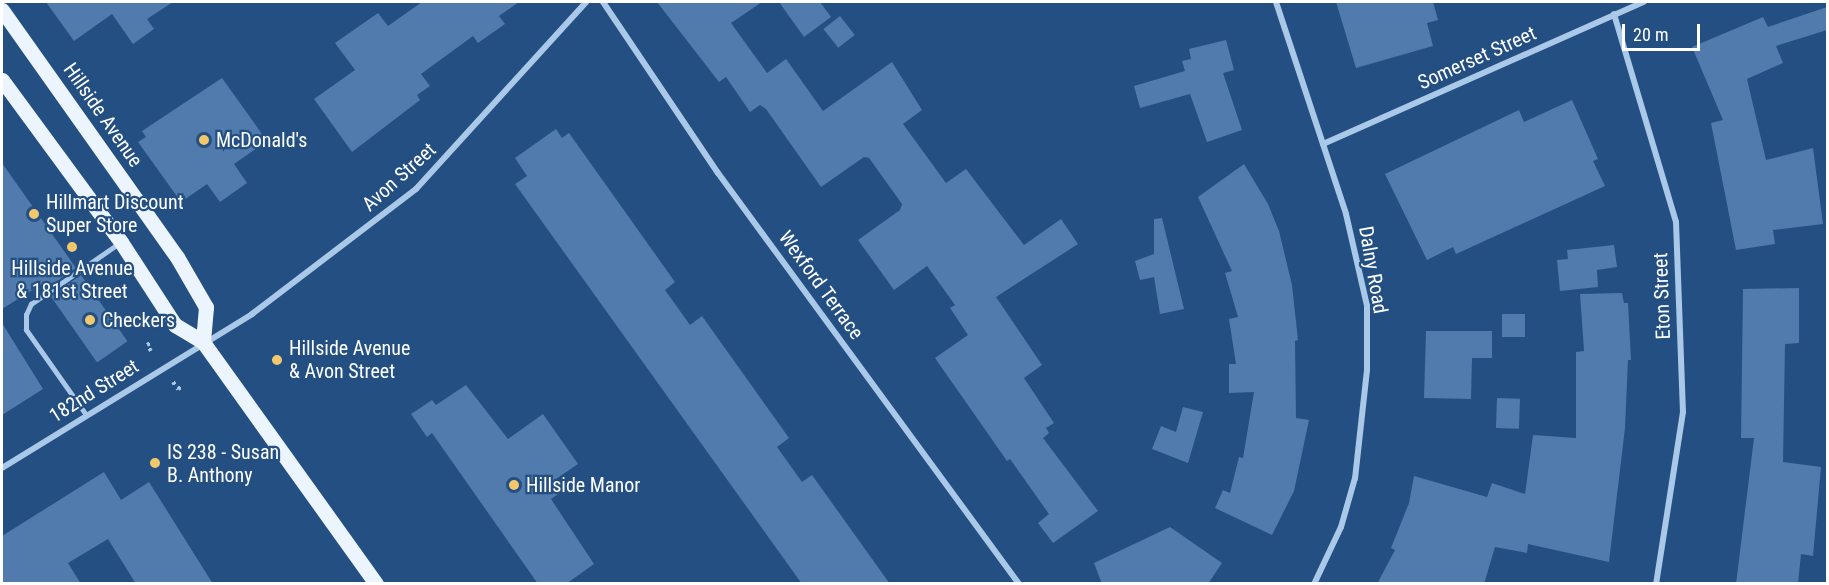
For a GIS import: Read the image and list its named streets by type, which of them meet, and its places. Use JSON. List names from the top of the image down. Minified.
{"streets":{"main road":["Hillside Avenue"],"street":["Somerset Street","Avon Street","Dalny Road","Wexford Terrace","Eton Street","182nd Street"]},"crossings":[["Somerset Street","Dalny Road"],["Somerset Street","Eton Street"],["Hillside Avenue","Avon Street"],["Hillside Avenue","182nd Street"],["Avon Street","182nd Street"]],"places":["McDonald's","Hillmart Discount Super Store","Hillside Avenue & 181st Street","Checkers","Hillside Avenue & Avon Street","IS 238 - Susan B. Anthony","Hillside Manor"],"scale_bar":"20 m"}
